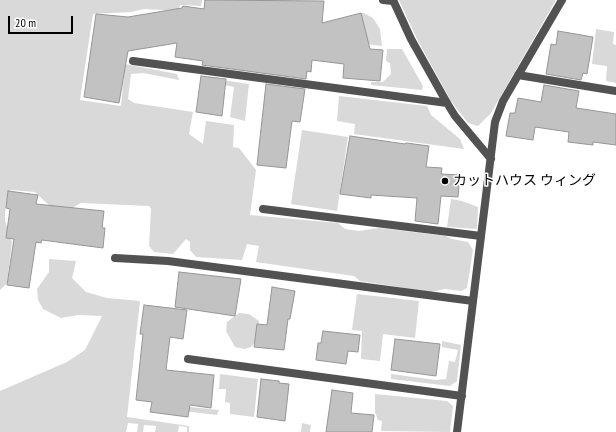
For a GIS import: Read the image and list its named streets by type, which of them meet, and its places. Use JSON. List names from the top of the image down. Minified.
{"places":["カットハウス ウィング"],"scale_bar":"20 m"}
